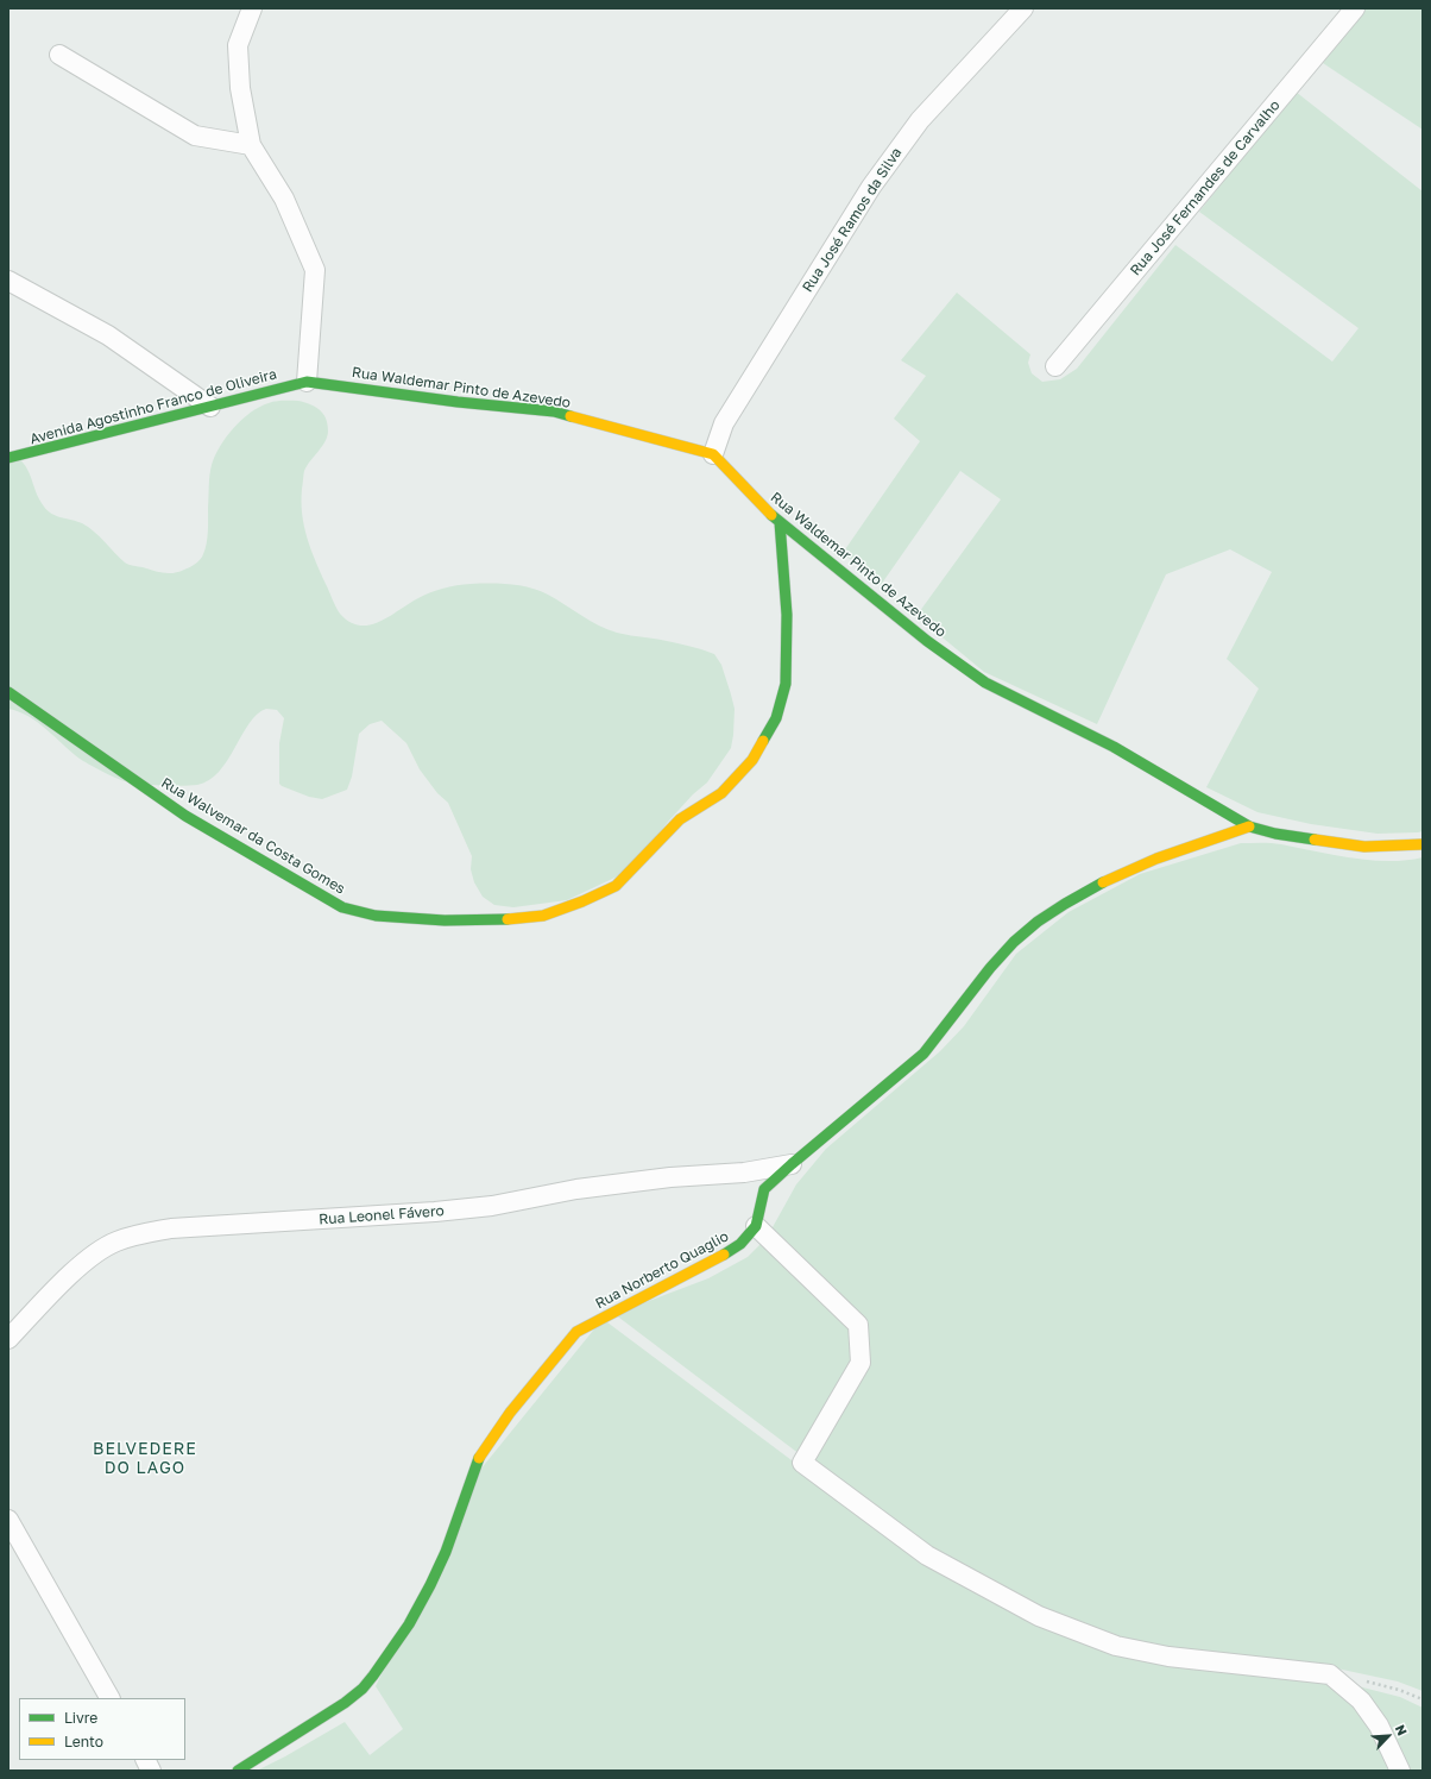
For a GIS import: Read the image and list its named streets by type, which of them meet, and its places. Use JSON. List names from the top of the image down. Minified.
{"streets":{"street":["Rua José Fernandes de Carvalho","Rua José Ramos da Silva","Rua Waldemar Pinto de Azevedo","Avenida Agostinho Franco de Oliveira","Rua Walvemar da Costa Gomes","Rua Leonel Fávero","Rua Norberto Quaglio"]},"crossings":[["Rua José Ramos da Silva","Rua Waldemar Pinto de Azevedo"],["Rua Waldemar Pinto de Azevedo","Avenida Agostinho Franco de Oliveira"],["Rua Waldemar Pinto de Azevedo","Rua Walvemar da Costa Gomes"],["Rua Waldemar Pinto de Azevedo","Rua Norberto Quaglio"],["Rua Leonel Fávero","Rua Norberto Quaglio"]],"districts":["BELVEDERE DO LAGO"],"legend":["Livre","Lento"],"north":"top right"}
